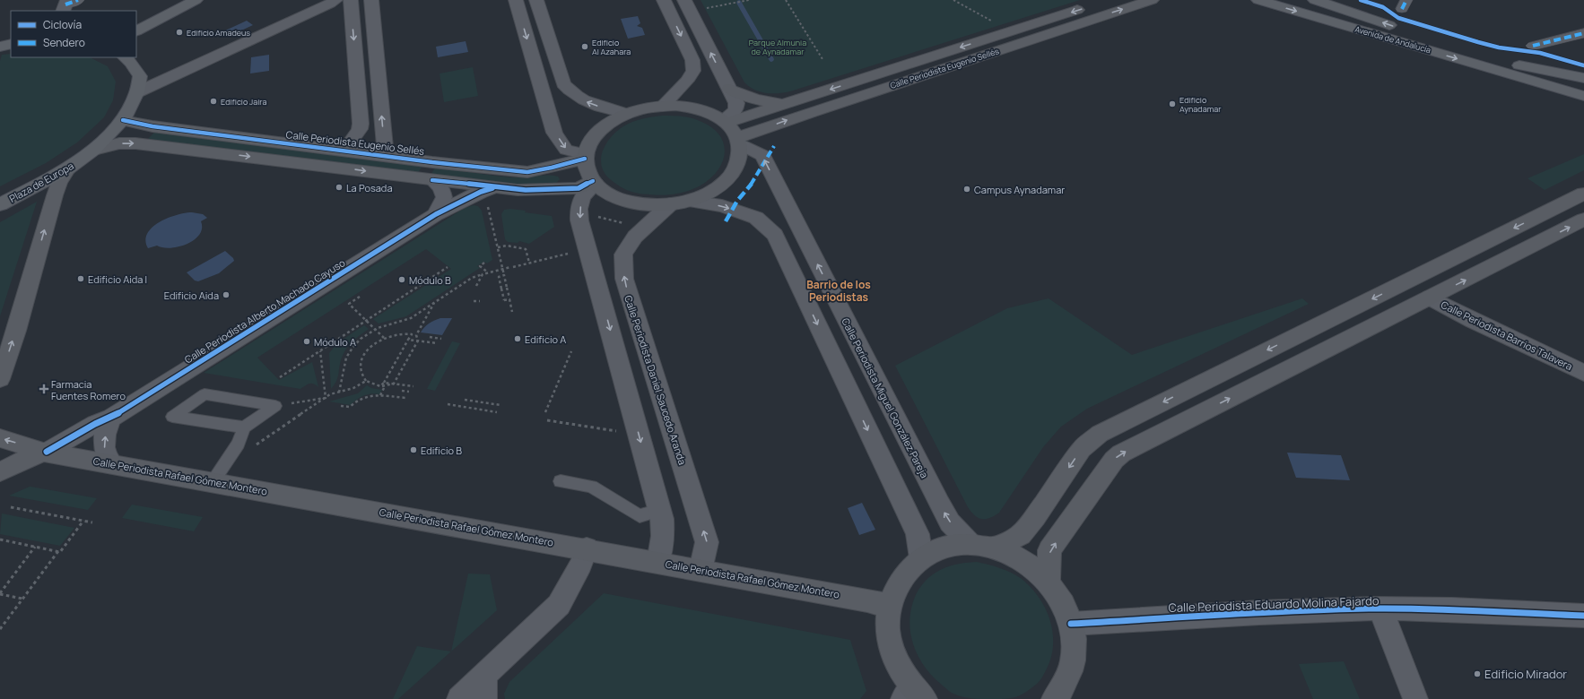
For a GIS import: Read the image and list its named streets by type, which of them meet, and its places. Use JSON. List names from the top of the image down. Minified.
{"streets":{"main road":["Avenida de Andalucía","Calle Periodista Eugenio Sellés","Plaza de Europa","Calle Periodista Rafael Gómez Montero"],"street":["Calle Periodista Alberto Machado Cayuso","Calle Periodista Barrios Talavera","Calle Periodista Daniel Saucedo Aranda","Calle Periodista Miguel González Pareja","Calle Periodista Eduardo Molina Fajardo"]},"crossings":[["Calle Periodista Eugenio Sellés","Plaza de Europa"],["Calle Periodista Eugenio Sellés","Calle Periodista Daniel Saucedo Aranda"],["Calle Periodista Eugenio Sellés","Calle Periodista Miguel González Pareja"],["Calle Periodista Alberto Machado Cayuso","Calle Periodista Rafael Gómez Montero"],["Calle Periodista Daniel Saucedo Aranda","Calle Periodista Miguel González Pareja"],["Calle Periodista Daniel Saucedo Aranda","Calle Periodista Rafael Gómez Montero"]],"districts":["Barrio de los Periodistas"],"parks":["Parque Almunia de Aynadamar"],"places":{"other":["Edificio Amadeus","Edificio Al Azahara","Edificio Jaira","Edificio Aynadamar","La Posada","Campus Aynadamar","Edificio Aida I","Módulo B","Edificio Aida","Edificio A","Módulo A","Edificio B","Edificio Mirador"],"health":["Farmacia Fuentes Romero"]},"legend":["Ciclovía","Sendero"]}
